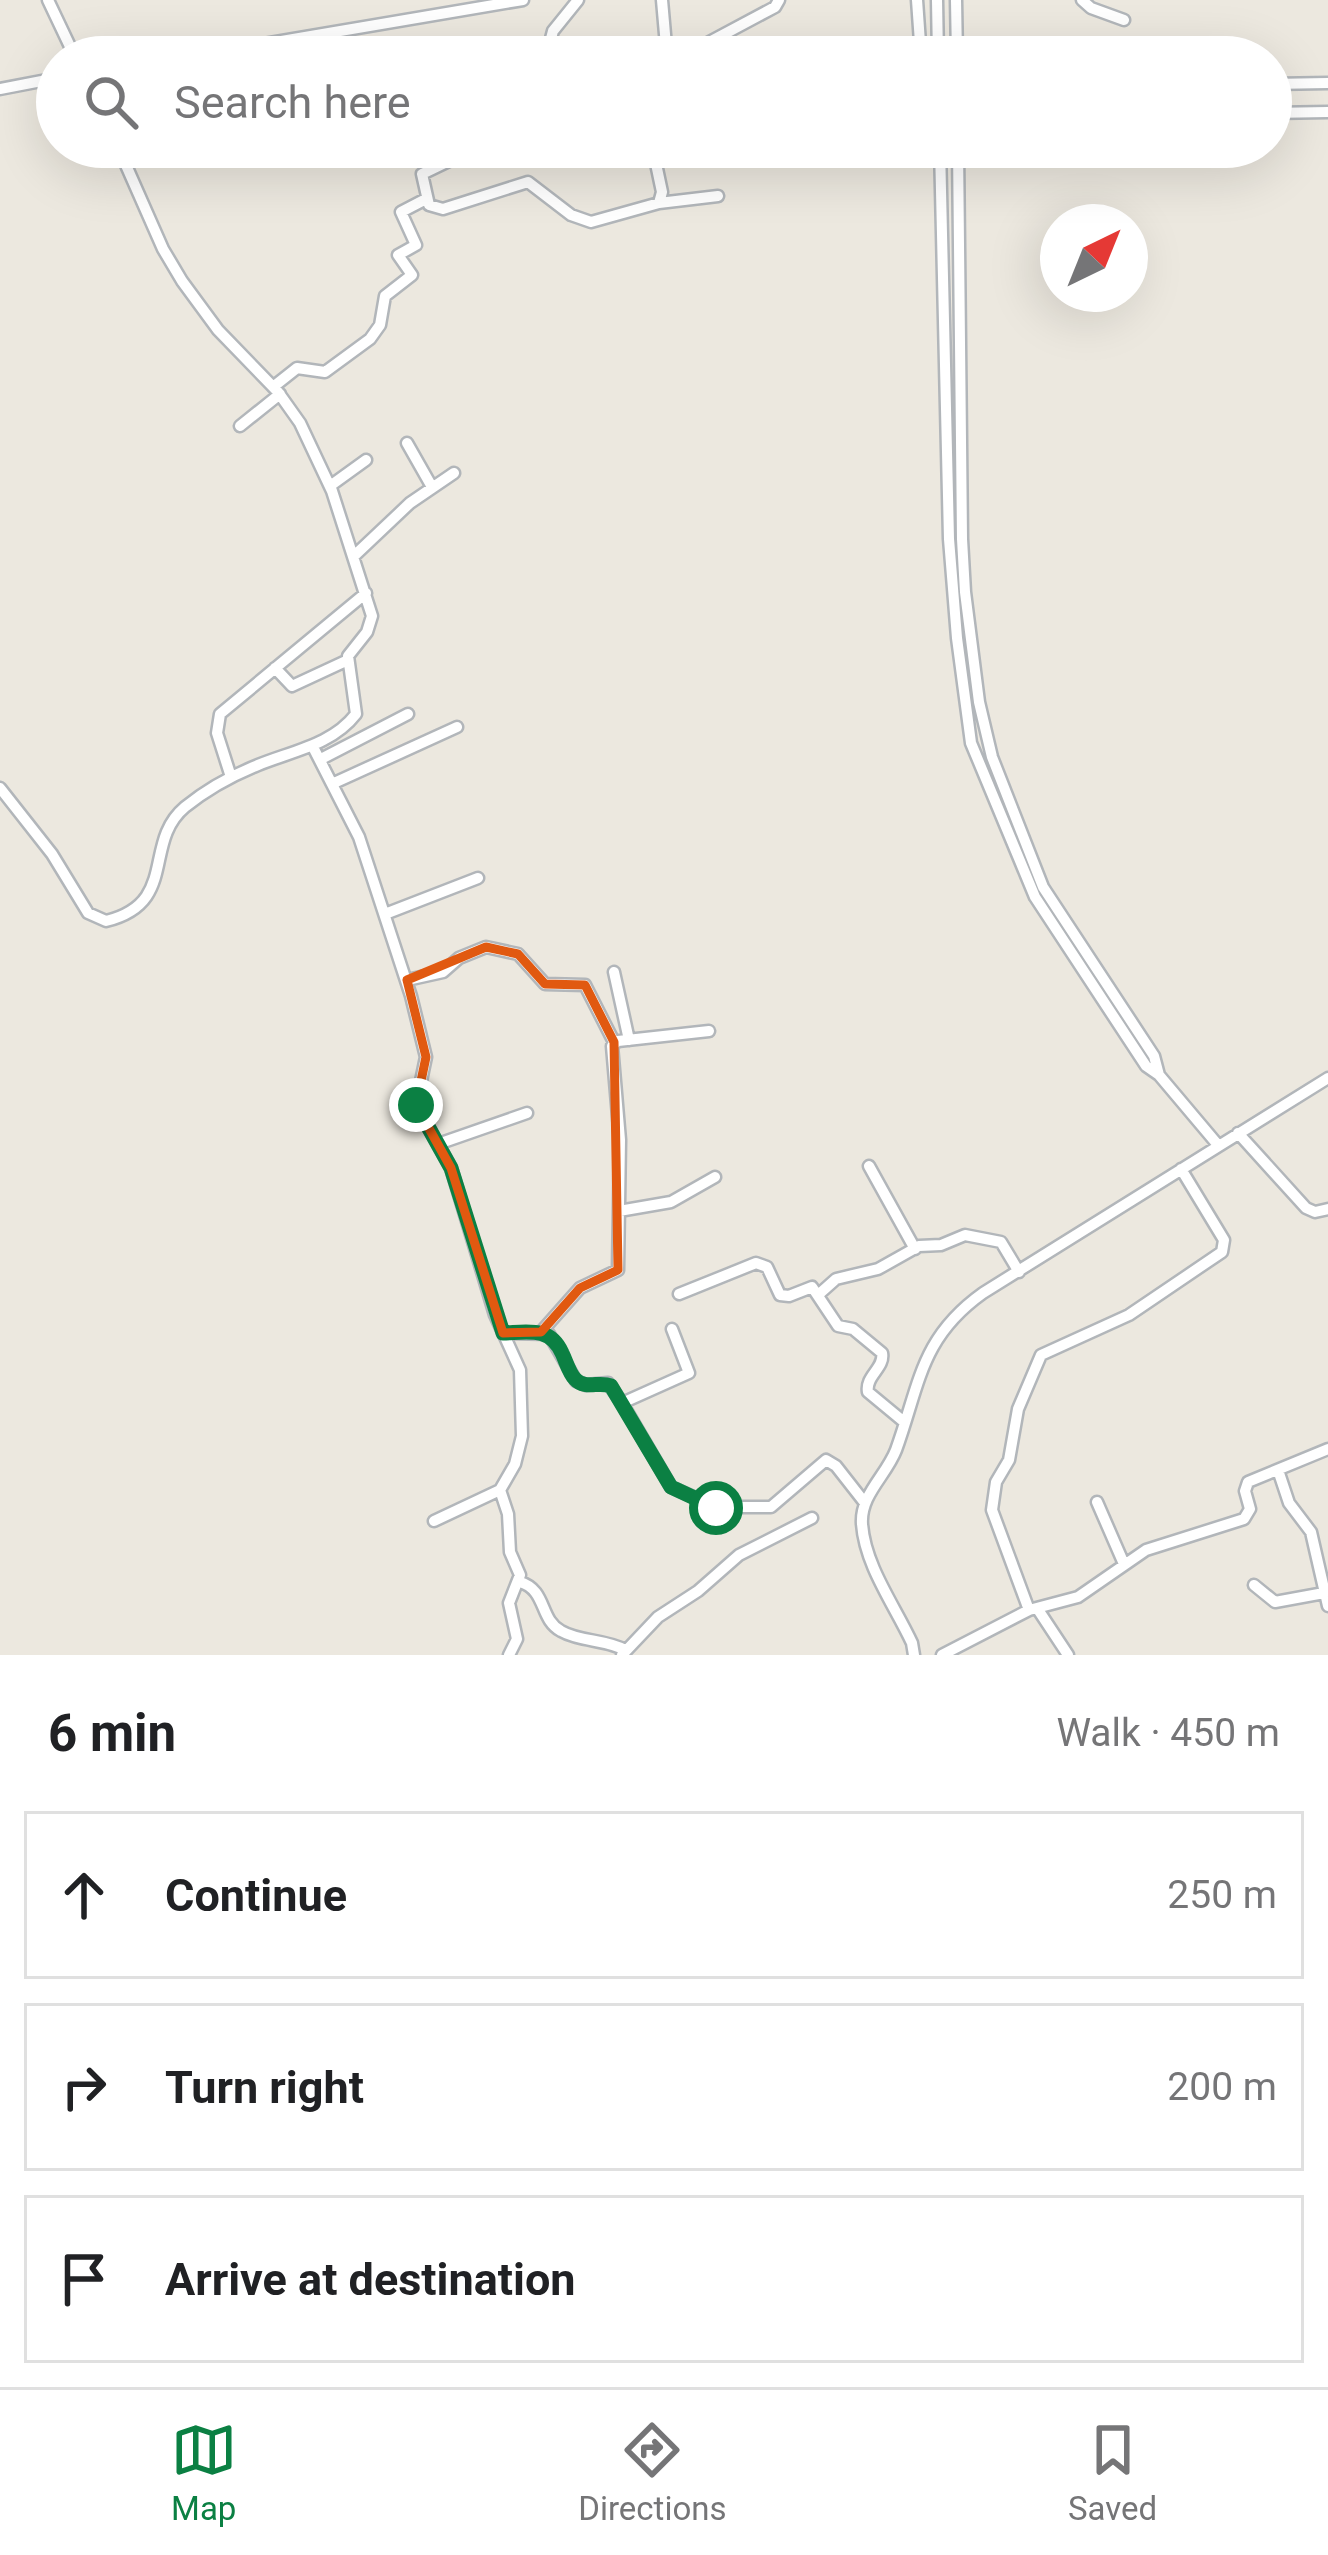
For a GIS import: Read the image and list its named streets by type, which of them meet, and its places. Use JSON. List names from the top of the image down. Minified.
{"north":"top right","page":{"search":"Search here","heading":["6 min","Walk · 450 m"],"list":[["Continue","250 m"],["Turn right","200 m"],"Arrive at destination"],"nav":["Map","Directions","Saved"]}}
